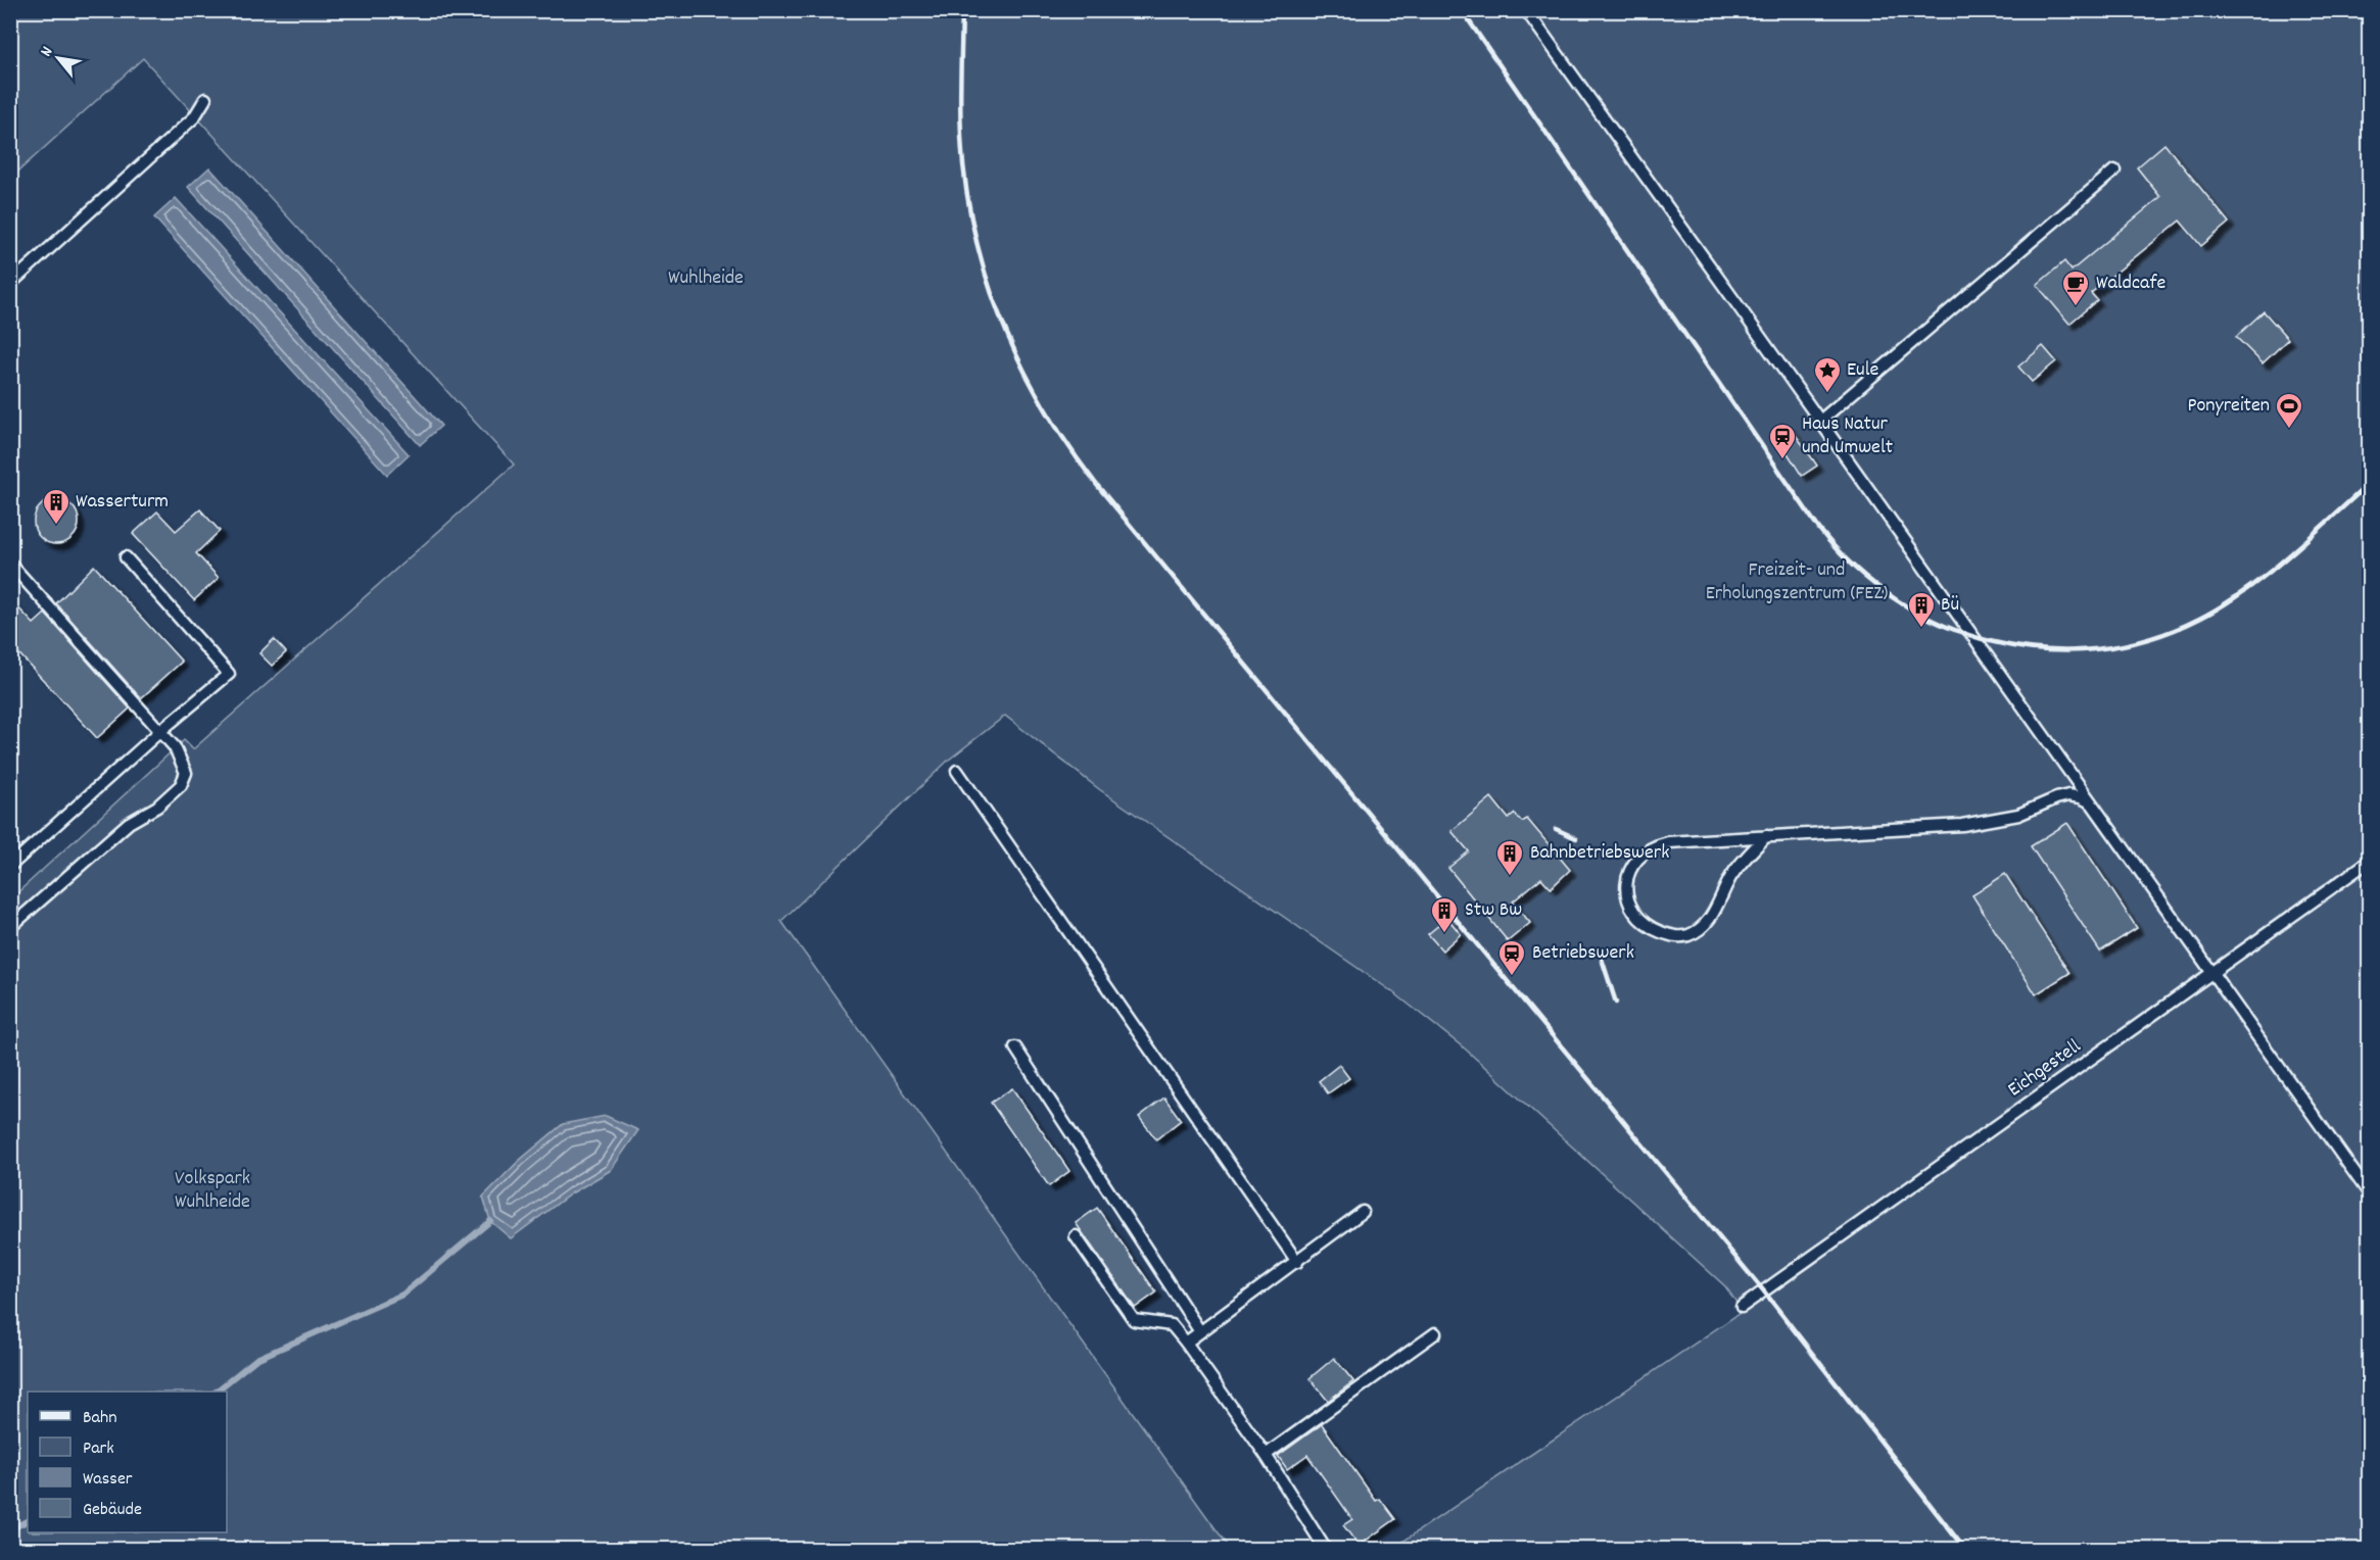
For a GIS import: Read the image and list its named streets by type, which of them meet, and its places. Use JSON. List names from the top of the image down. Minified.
{"streets":{"lane":["Eichgestell"]},"parks":["Wuhlheide","Freizeit- und Erholungszentrum (FEZ)","Volkspark Wuhlheide"],"places":{"cafe":["Waldcafe"],"place":["Eule"],"sports":["Ponyreiten"],"station":["Haus Natur und Umwelt","Betriebswerk"],"building":["Wasserturm","Bü","Bahnbetriebswerk","Stw Bw"]},"legend":["Bahn","Park","Wasser","Gebäude"],"north":"top left"}
